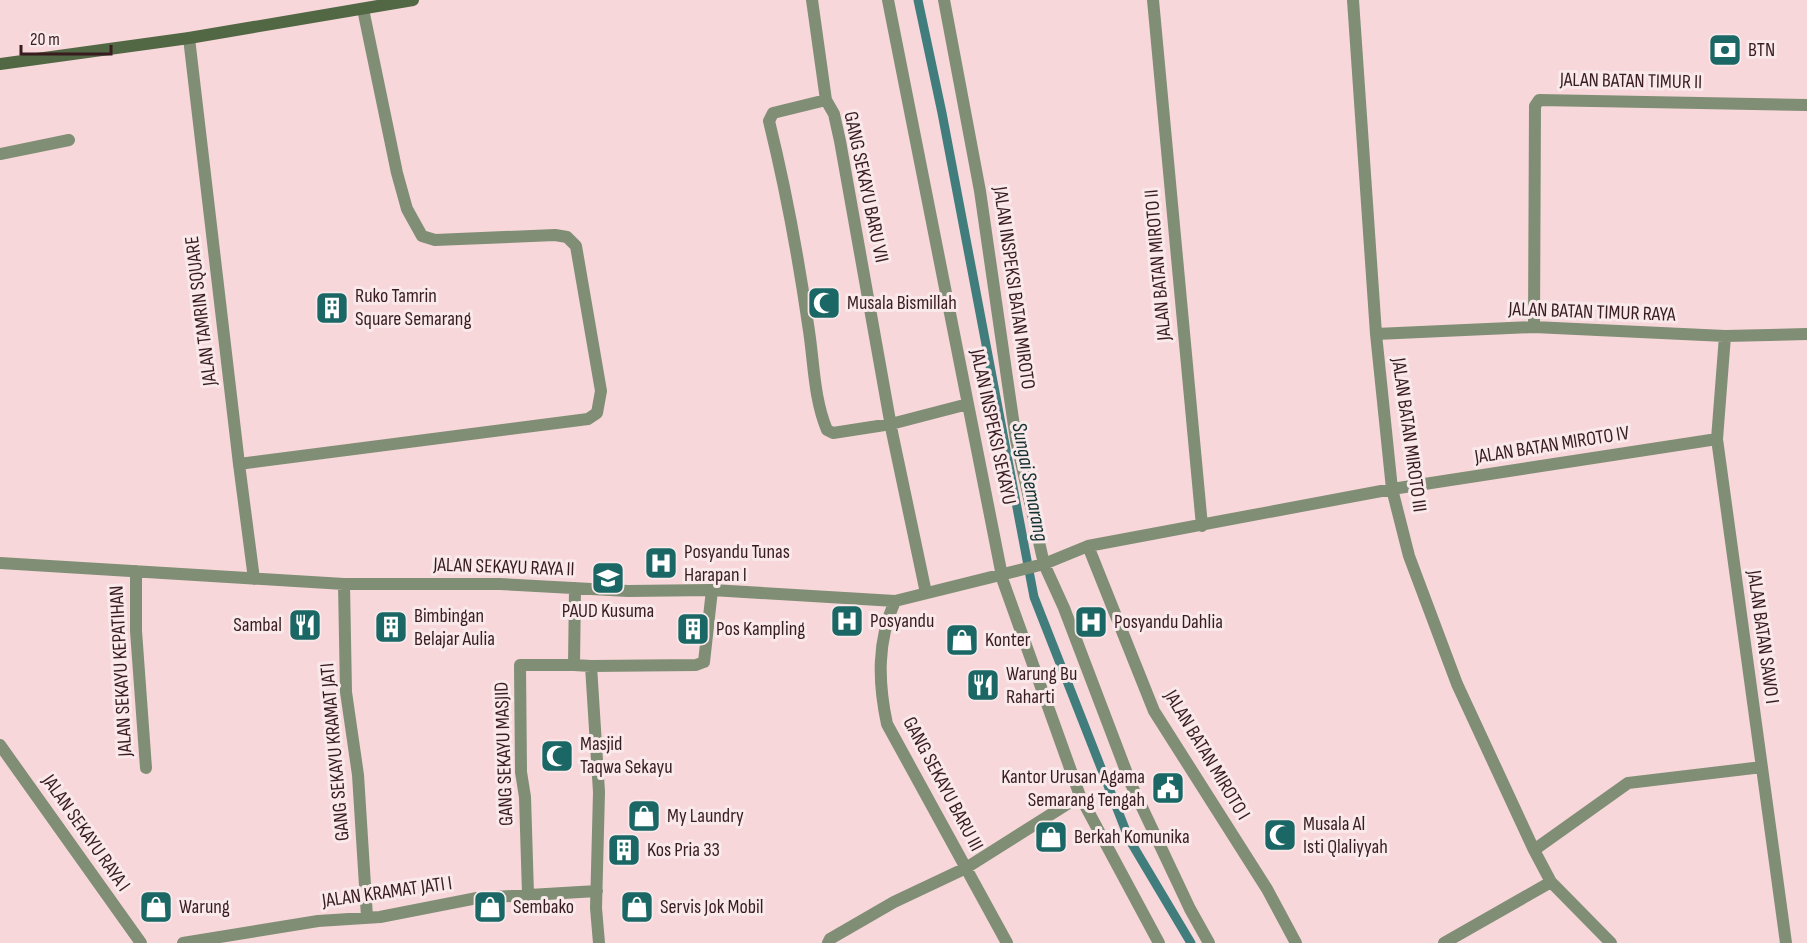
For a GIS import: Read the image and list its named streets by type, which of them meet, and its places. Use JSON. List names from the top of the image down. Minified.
{"streets":{"street":["JALAN BATAN TIMUR II","GANG SEKAYU BARU VII","JALAN BATAN MIROTO II","JALAN INSPEKSI BATAN MIROTO","JALAN TAMRIN SQUARE","JALAN BATAN TIMUR RAYA","JALAN INSPEKSI SEKAYU","JALAN BATAN MIROTO III","JALAN BATAN MIROTO IV","JALAN SEKAYU RAYA II","JALAN BATAN SAWO I","JALAN SEKAYU KEPATIHAN","GANG SEKAYU KRAMAT JATI","GANG SEKAYU MASJID","JALAN BATAN MIROTO I","GANG SEKAYU BARU III","JALAN SEKAYU RAYA I","JALAN KRAMAT JATI I"]},"crossings":[["JALAN BATAN TIMUR II","JALAN BATAN TIMUR RAYA"],["GANG SEKAYU BARU VII","JALAN INSPEKSI SEKAYU"],["GANG SEKAYU BARU VII","JALAN SEKAYU RAYA II"],["JALAN TAMRIN SQUARE","JALAN SEKAYU RAYA II"],["JALAN BATAN TIMUR RAYA","JALAN BATAN MIROTO III"],["JALAN BATAN TIMUR RAYA","JALAN BATAN SAWO I"],["JALAN INSPEKSI SEKAYU","JALAN SEKAYU RAYA II"],["JALAN BATAN MIROTO III","JALAN BATAN MIROTO IV"],["JALAN BATAN MIROTO IV","JALAN BATAN SAWO I"],["JALAN SEKAYU RAYA II","JALAN SEKAYU KEPATIHAN"],["JALAN SEKAYU RAYA II","GANG SEKAYU KRAMAT JATI"],["JALAN SEKAYU RAYA II","GANG SEKAYU BARU III"],["GANG SEKAYU KRAMAT JATI","JALAN KRAMAT JATI I"],["GANG SEKAYU MASJID","JALAN KRAMAT JATI I"]],"water":["Sungai Semarang"],"places":{"bank":["BTN"],"mosque":["Musala Bismillah","Masjid Taqwa Sekayu","Musala Al Isti Qlaliyyah"],"building":["Ruko Tamrin Square Semarang","Bimbingan Belajar Aulia","Pos Kampling","Kos Pria 33"],"hospital":["Posyandu Tunas Harapan I","Posyandu","Posyandu Dahlia"],"school or university":["PAUD Kusuma"],"restaurant":["Sambal","Warung Bu Raharti"],"shop":["Konter","My Laundry","Berkah Komunika","Warung","Sembako","Servis Jok Mobil"],"public building":["Kantor Urusan Agama Semarang Tengah"]},"scale_bar":"20 m"}
